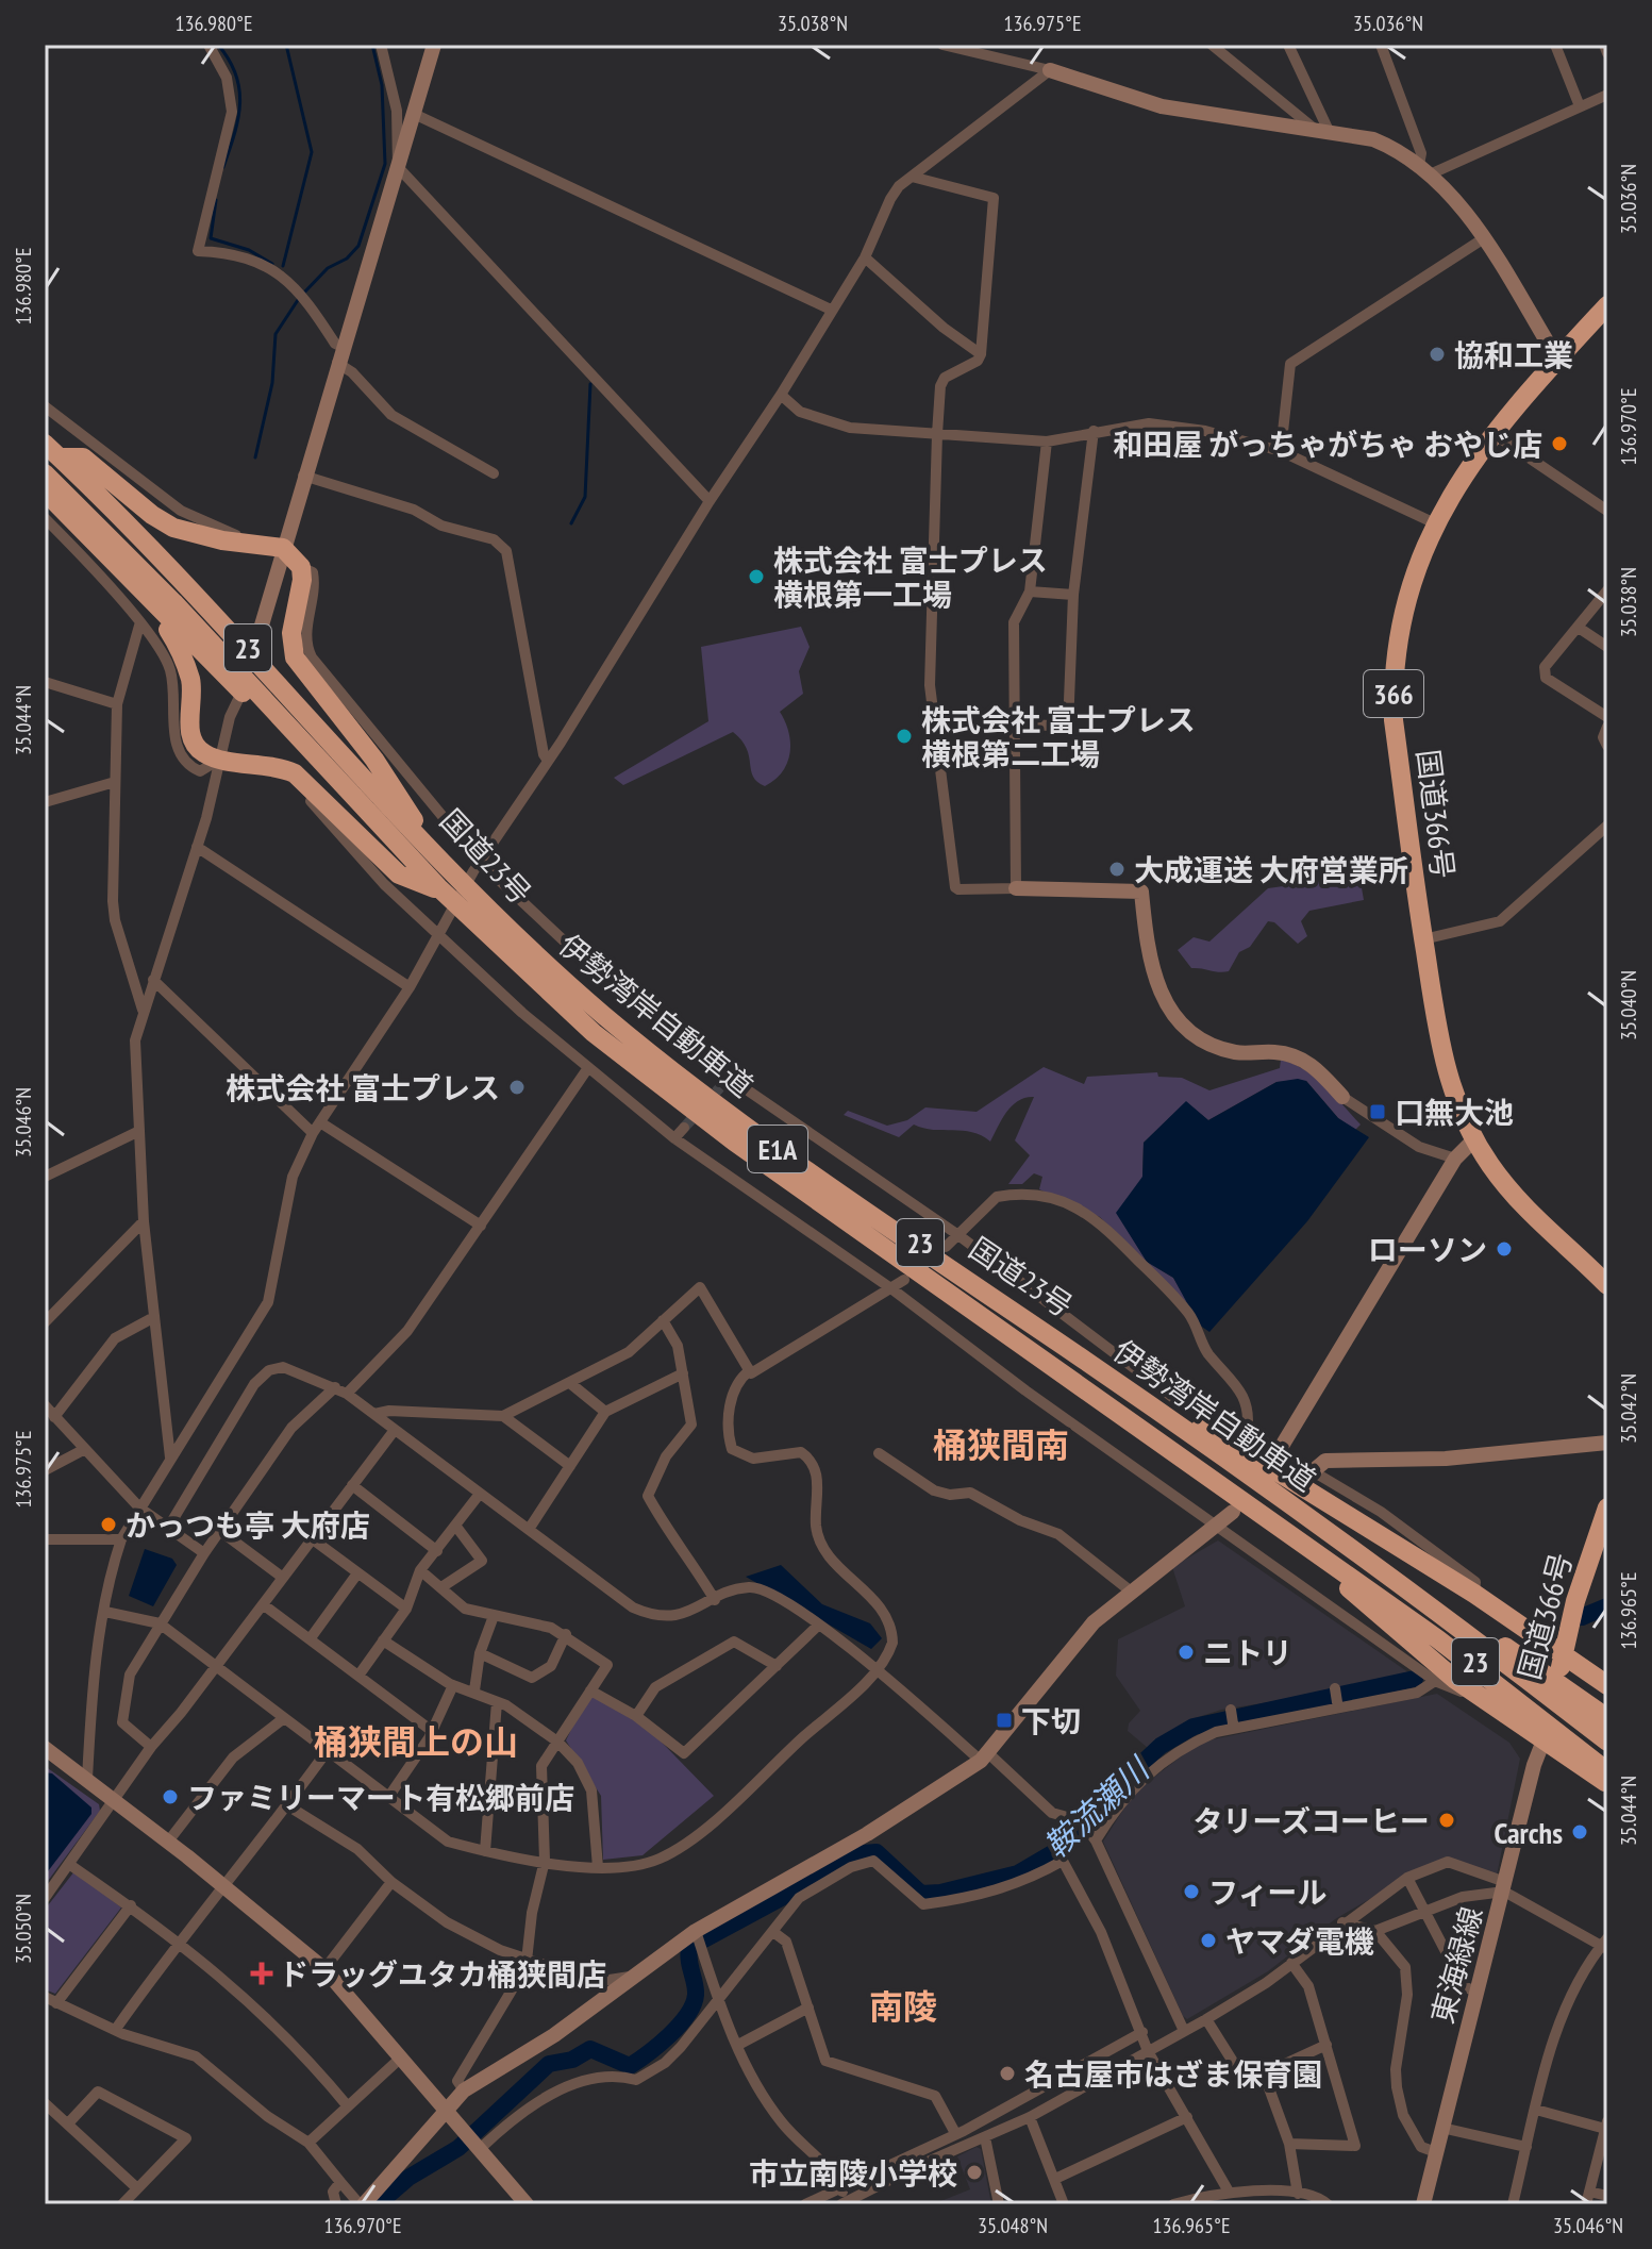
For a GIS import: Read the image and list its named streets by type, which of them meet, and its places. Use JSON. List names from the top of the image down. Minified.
{"streets":{"highway":["23","366","国道366号","国道23号","伊勢湾岸自動車道","E1A"],"street":["東海緑線"]},"crossings":[["23","国道366号"],["23","国道23号"],["23","東海緑線"],["国道366号","東海緑線"],["国道23号","伊勢湾岸自動車道"]],"districts":["桶狭間南","桶狭間上の山","南陵"],"water":["鞍流瀬川"],"places":{"other":["協和工業","和田屋 がっちゃがちゃ おやじ店","株式会社 富士プレス 横根第一工場","株式会社 富士プレス 横根第二工場","大成運送 大府営業所","株式会社 富士プレス","ローソン","かっつも亭 大府店","ニトリ","ファミリーマート有松郷前店","タリーズコーヒー","Carchs","フィール","ヤマダ電機","名古屋市はざま保育園","市立南陵小学校"],"transit":["口無大池","下切"],"health":["ドラッグユタカ桶狭間店"]},"coordinates":["136.980°E","35.038°N","136.975°E","35.036°N","136.970°E","35.044°N","35.040°N","35.046°N","35.042°N","136.965°E","35.050°N","35.048°N"]}
